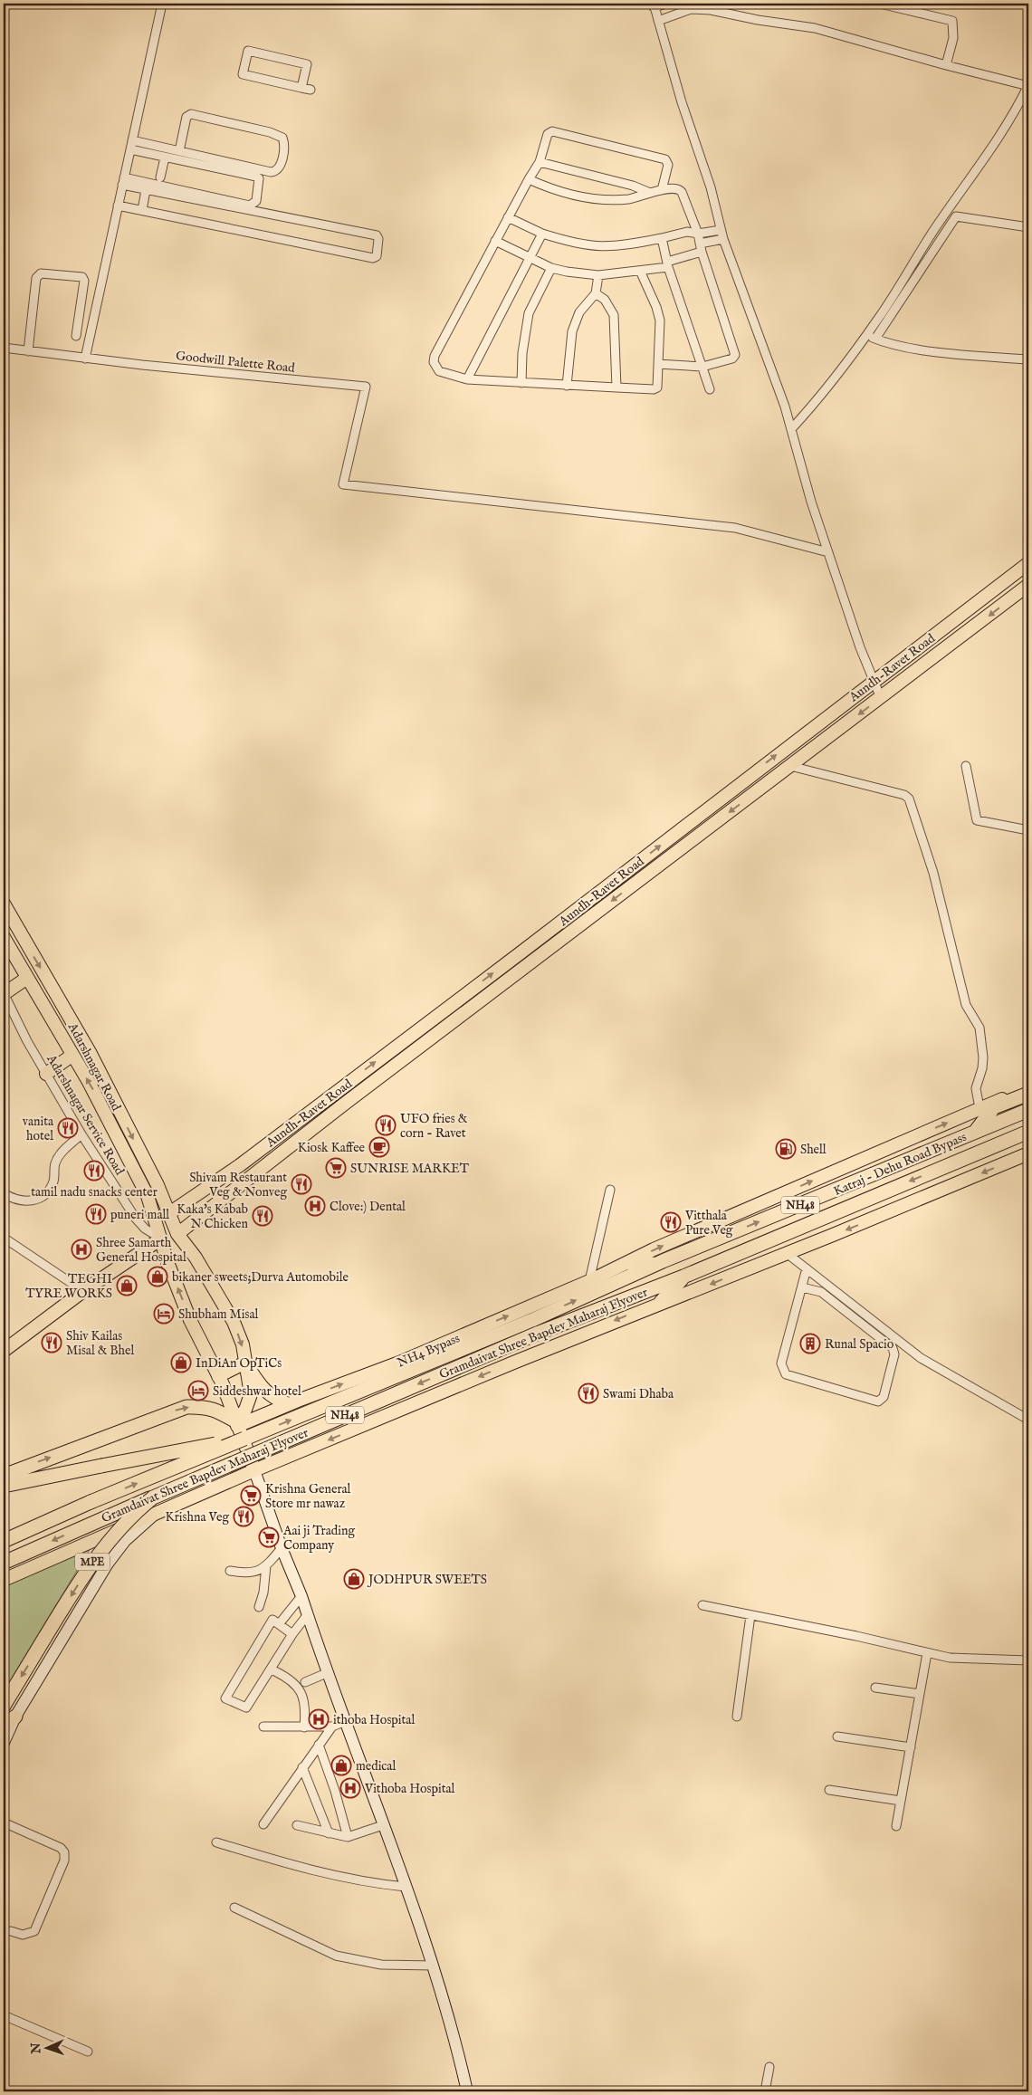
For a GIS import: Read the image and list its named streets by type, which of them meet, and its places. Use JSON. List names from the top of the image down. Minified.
{"streets":{"highway":["Katraj - Dehu Road Bypass","NH48","Gramdaivat Shree Bapdev Maharaj Flyover","MPE"],"main road":["Aundh-Ravet Road","Adarshnagar Road","NH4 Bypass"],"street":["Goodwill Palette Road","Adarshnagar Service Road"]},"crossings":[["Aundh-Ravet Road","Adarshnagar Road"],["Adarshnagar Road","Adarshnagar Service Road"],["Adarshnagar Road","NH4 Bypass"],["Katraj - Dehu Road Bypass","NH48"],["Katraj - Dehu Road Bypass","Gramdaivat Shree Bapdev Maharaj Flyover"],["Katraj - Dehu Road Bypass","NH4 Bypass"],["Gramdaivat Shree Bapdev Maharaj Flyover","NH4 Bypass"],["Gramdaivat Shree Bapdev Maharaj Flyover","MPE"]],"places":{"restaurant":["UFO fries & corn - Ravet","vanita hotel","tamil nadu snacks center","Shivam Restaurant Veg & Nonveg","puneri mall","Kaka's Kabab N Chicken","Vitthala Pure Veg","Shiv Kailas Misal & Bhel","Swami Dhaba","Krishna Veg"],"cafe":["Kiosk Kaffee"],"fuel station":["Shell"],"supermarket":["SUNRISE MARKET","Krishna General Store mr nawaz","Aai ji Trading Company"],"hospital":["Clove:) Dental","Shree Samarth General Hospital","ithoba Hospital","Vithoba Hospital"],"shop":["bikaner sweets;Durva Automobile","TEGHI TYRE WORKS","InDiAn OpTiCs","JODHPUR SWEETS","medical"],"hotel":["Shubham Misal","Siddeshwar hotel"],"building":["Runal Spacio"]},"north":"left"}
